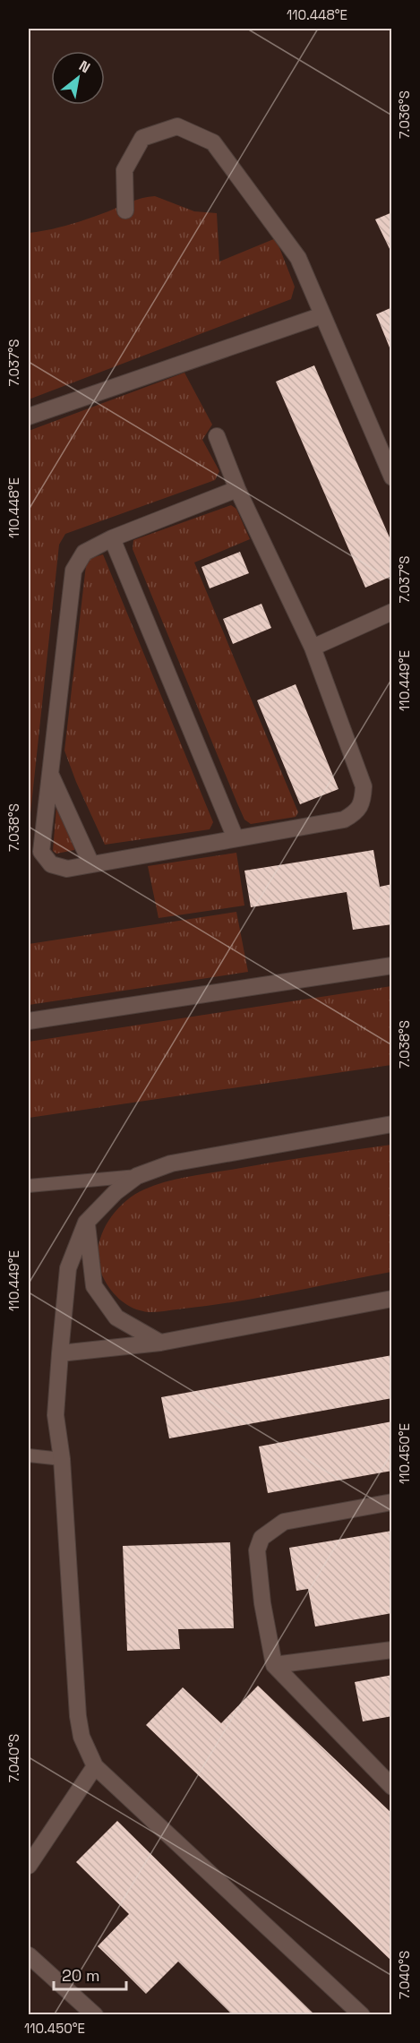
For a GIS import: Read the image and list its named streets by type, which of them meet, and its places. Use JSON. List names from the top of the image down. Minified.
{"scale_bar":"20 m","north":"top right","coordinates":["110.448°E","7.036°S","7.037°S","110.449°E","7.038°S","110.450°E","7.040°S"]}
